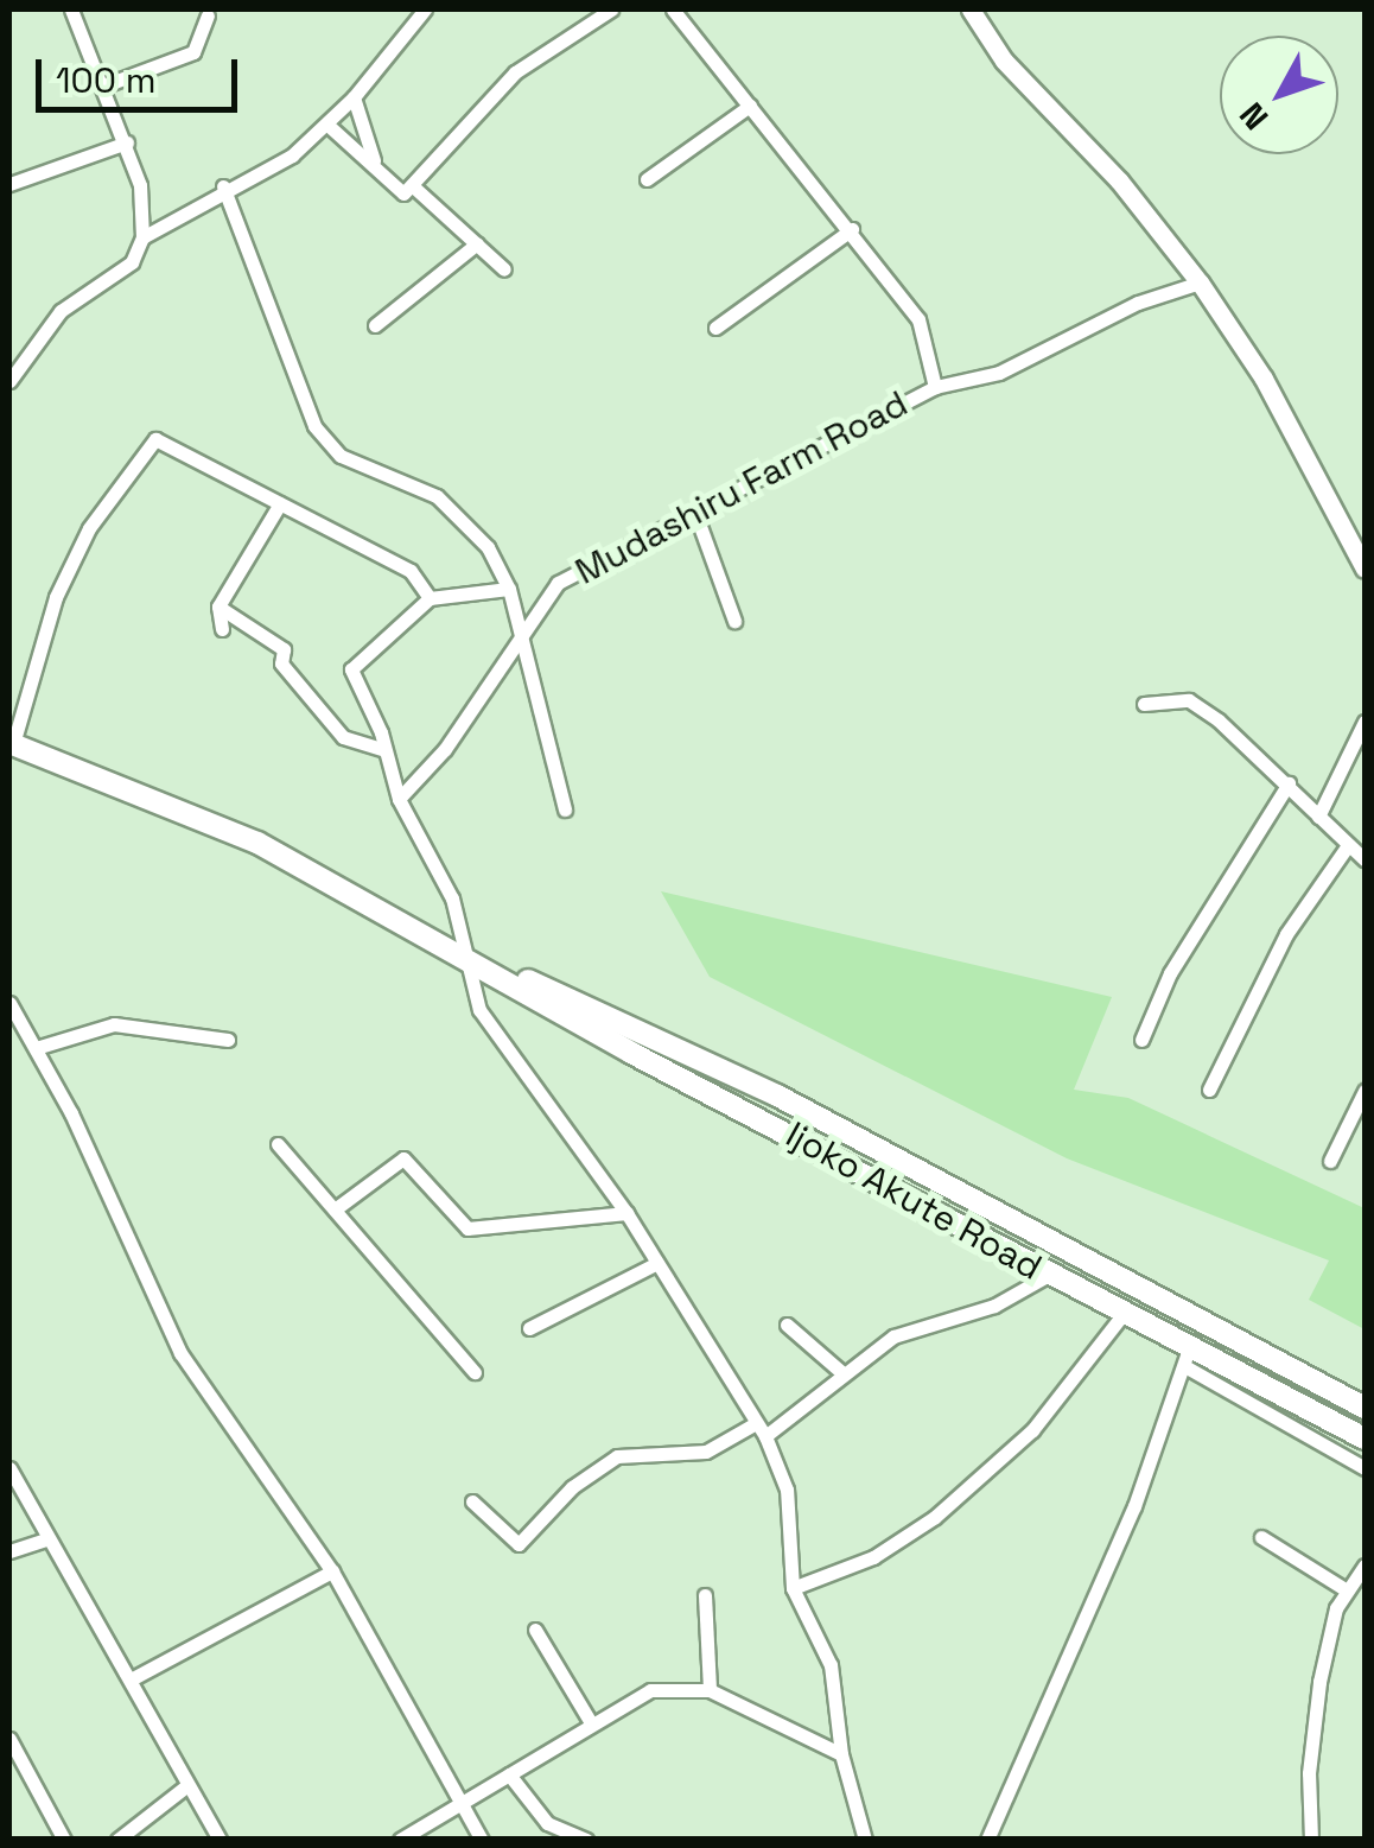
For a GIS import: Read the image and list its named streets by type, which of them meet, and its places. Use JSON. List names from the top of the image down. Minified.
{"streets":{"main road":["Ijoko Akute Road"],"street":["Mudashiru Farm Road"]},"scale_bar":"100 m","north":"bottom left"}
